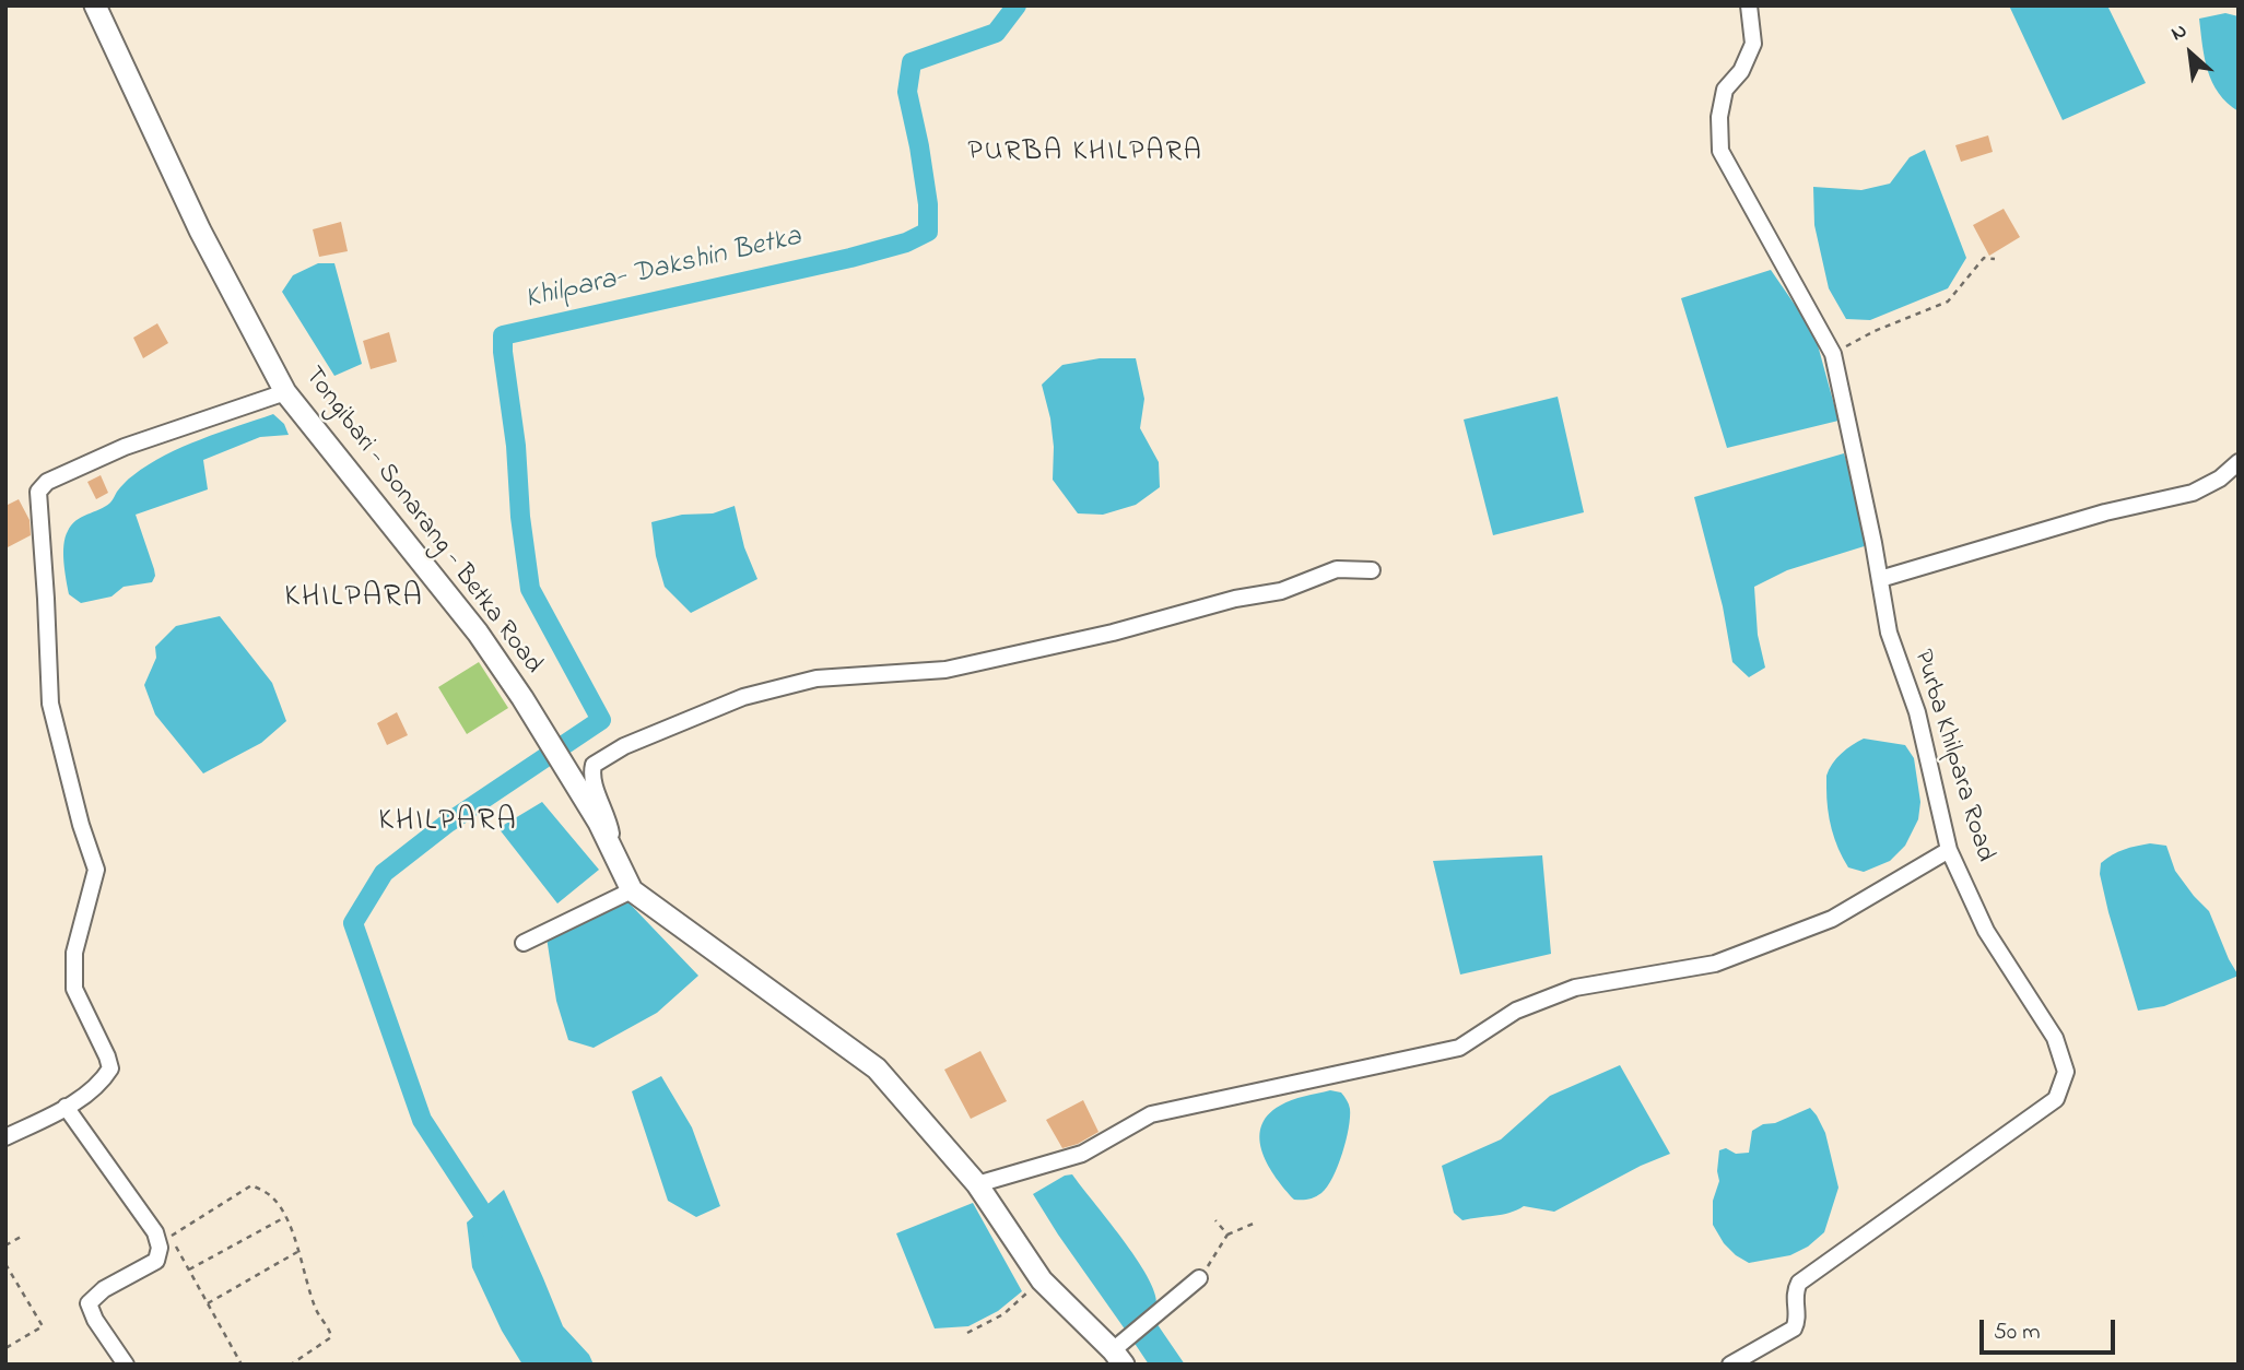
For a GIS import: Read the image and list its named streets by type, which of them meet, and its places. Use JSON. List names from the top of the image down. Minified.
{"streets":{"street":["Tongibari - Sonarang - Betka Road","Purba Khilpara Road"]},"districts":["PURBA KHILPARA","KHILPARA","KHILPARA"],"water":["Khilpara- Dakshin Betka"],"scale_bar":"50 m","north":"top left"}
